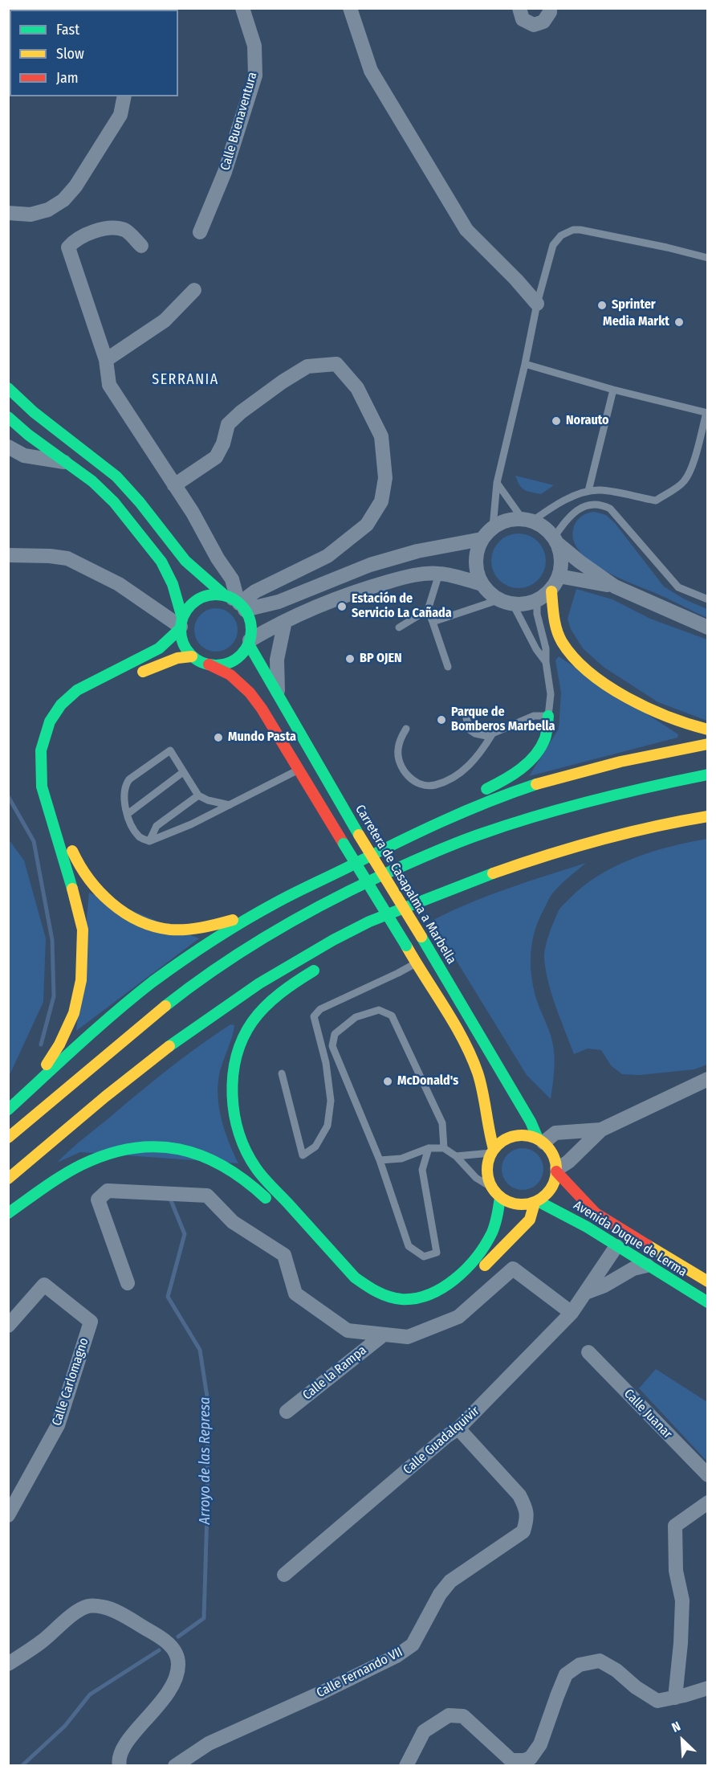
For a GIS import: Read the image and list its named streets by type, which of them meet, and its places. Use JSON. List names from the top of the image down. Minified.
{"streets":{"main road":["Carretera de Casapalma a Marbella","Avenida Duque de Lerma"],"street":["Calle Buenaventura","Calle la Rampa","Calle Carlomagno","Calle Juanar","Calle Guadalquivir","Calle Fernando VII"]},"crossings":[["Carretera de Casapalma a Marbella","Avenida Duque de Lerma"],["Avenida Duque de Lerma","Calle Guadalquivir"],["Calle Guadalquivir","Calle Fernando VII"]],"districts":["SERRANIA"],"water":["Arroyo de las Represa"],"places":["Sprinter","Media Markt","Norauto","Estación de Servicio La Cañada","BP OJEN","Parque de Bomberos Marbella","Mundo Pasta","McDonald's"],"legend":["Fast","Slow","Jam"],"north":"top left"}
